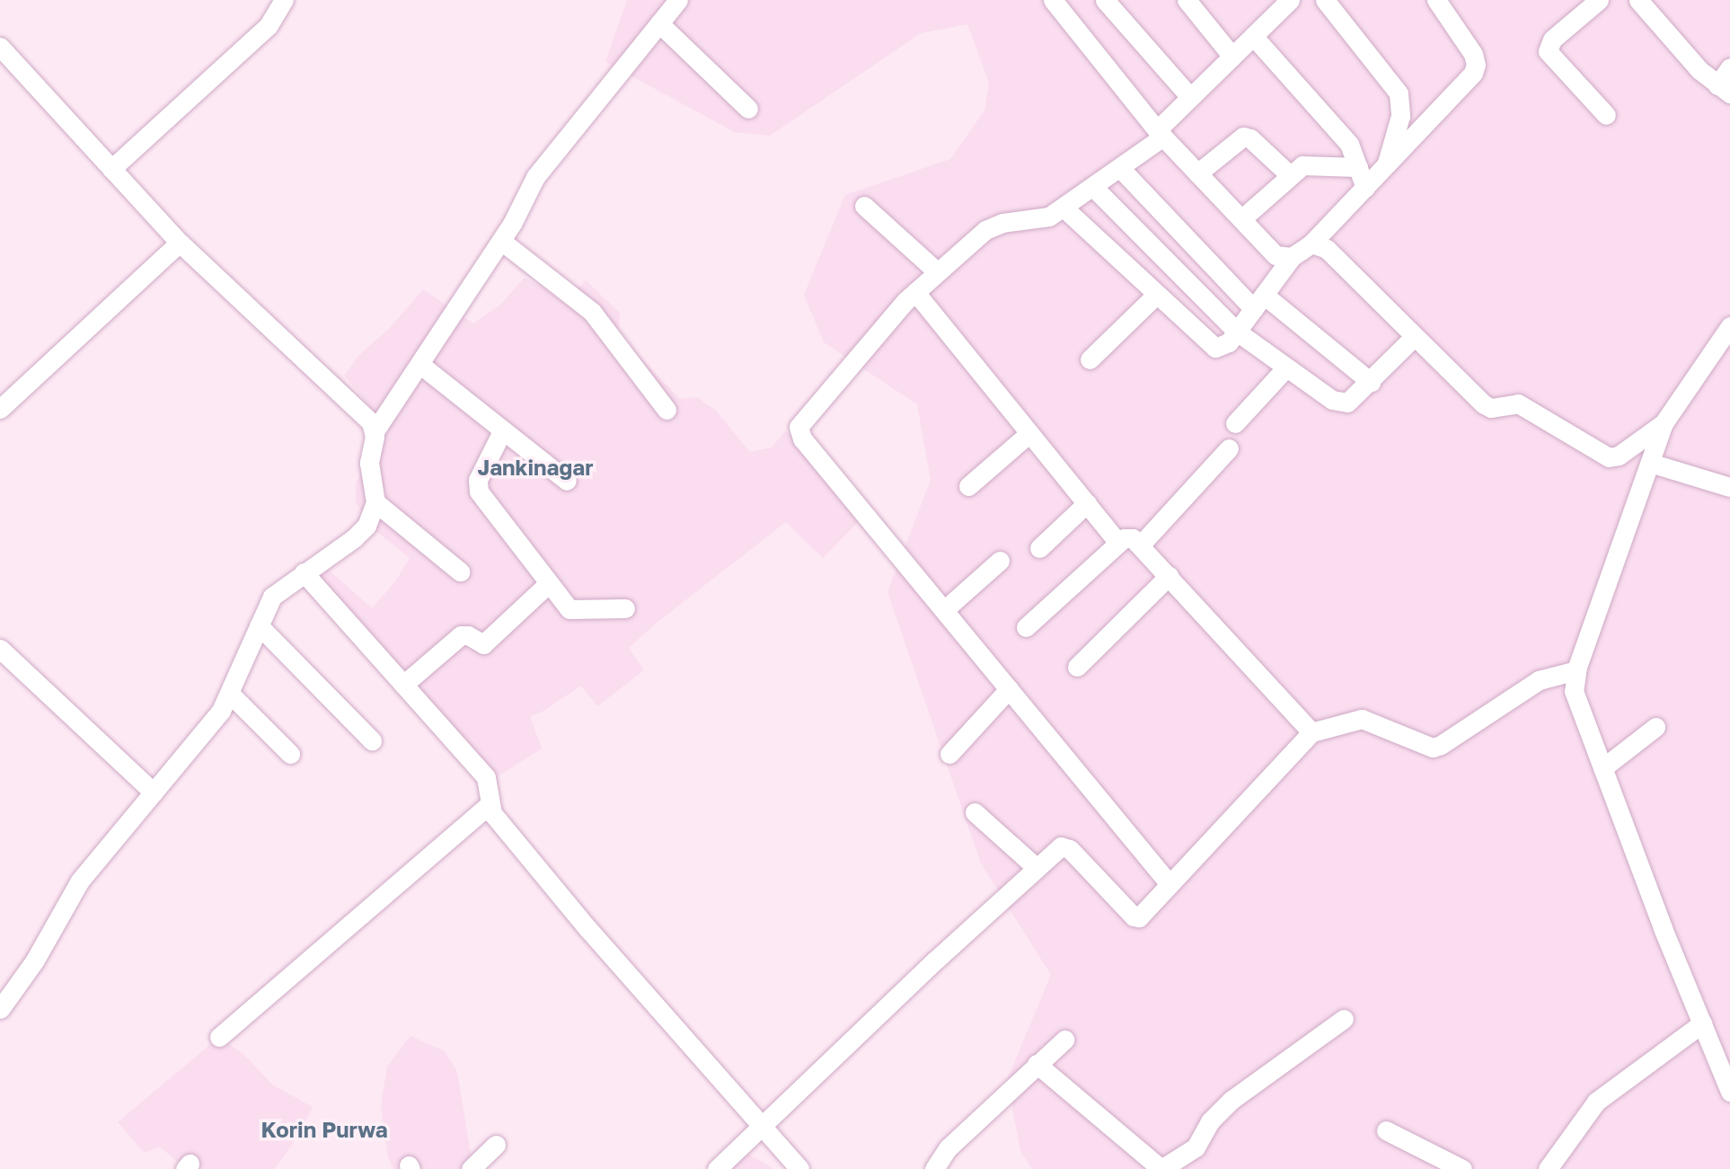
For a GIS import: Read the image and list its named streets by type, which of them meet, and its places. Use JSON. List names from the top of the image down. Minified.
{"districts":["Jankinagar","Korin Purwa"]}
